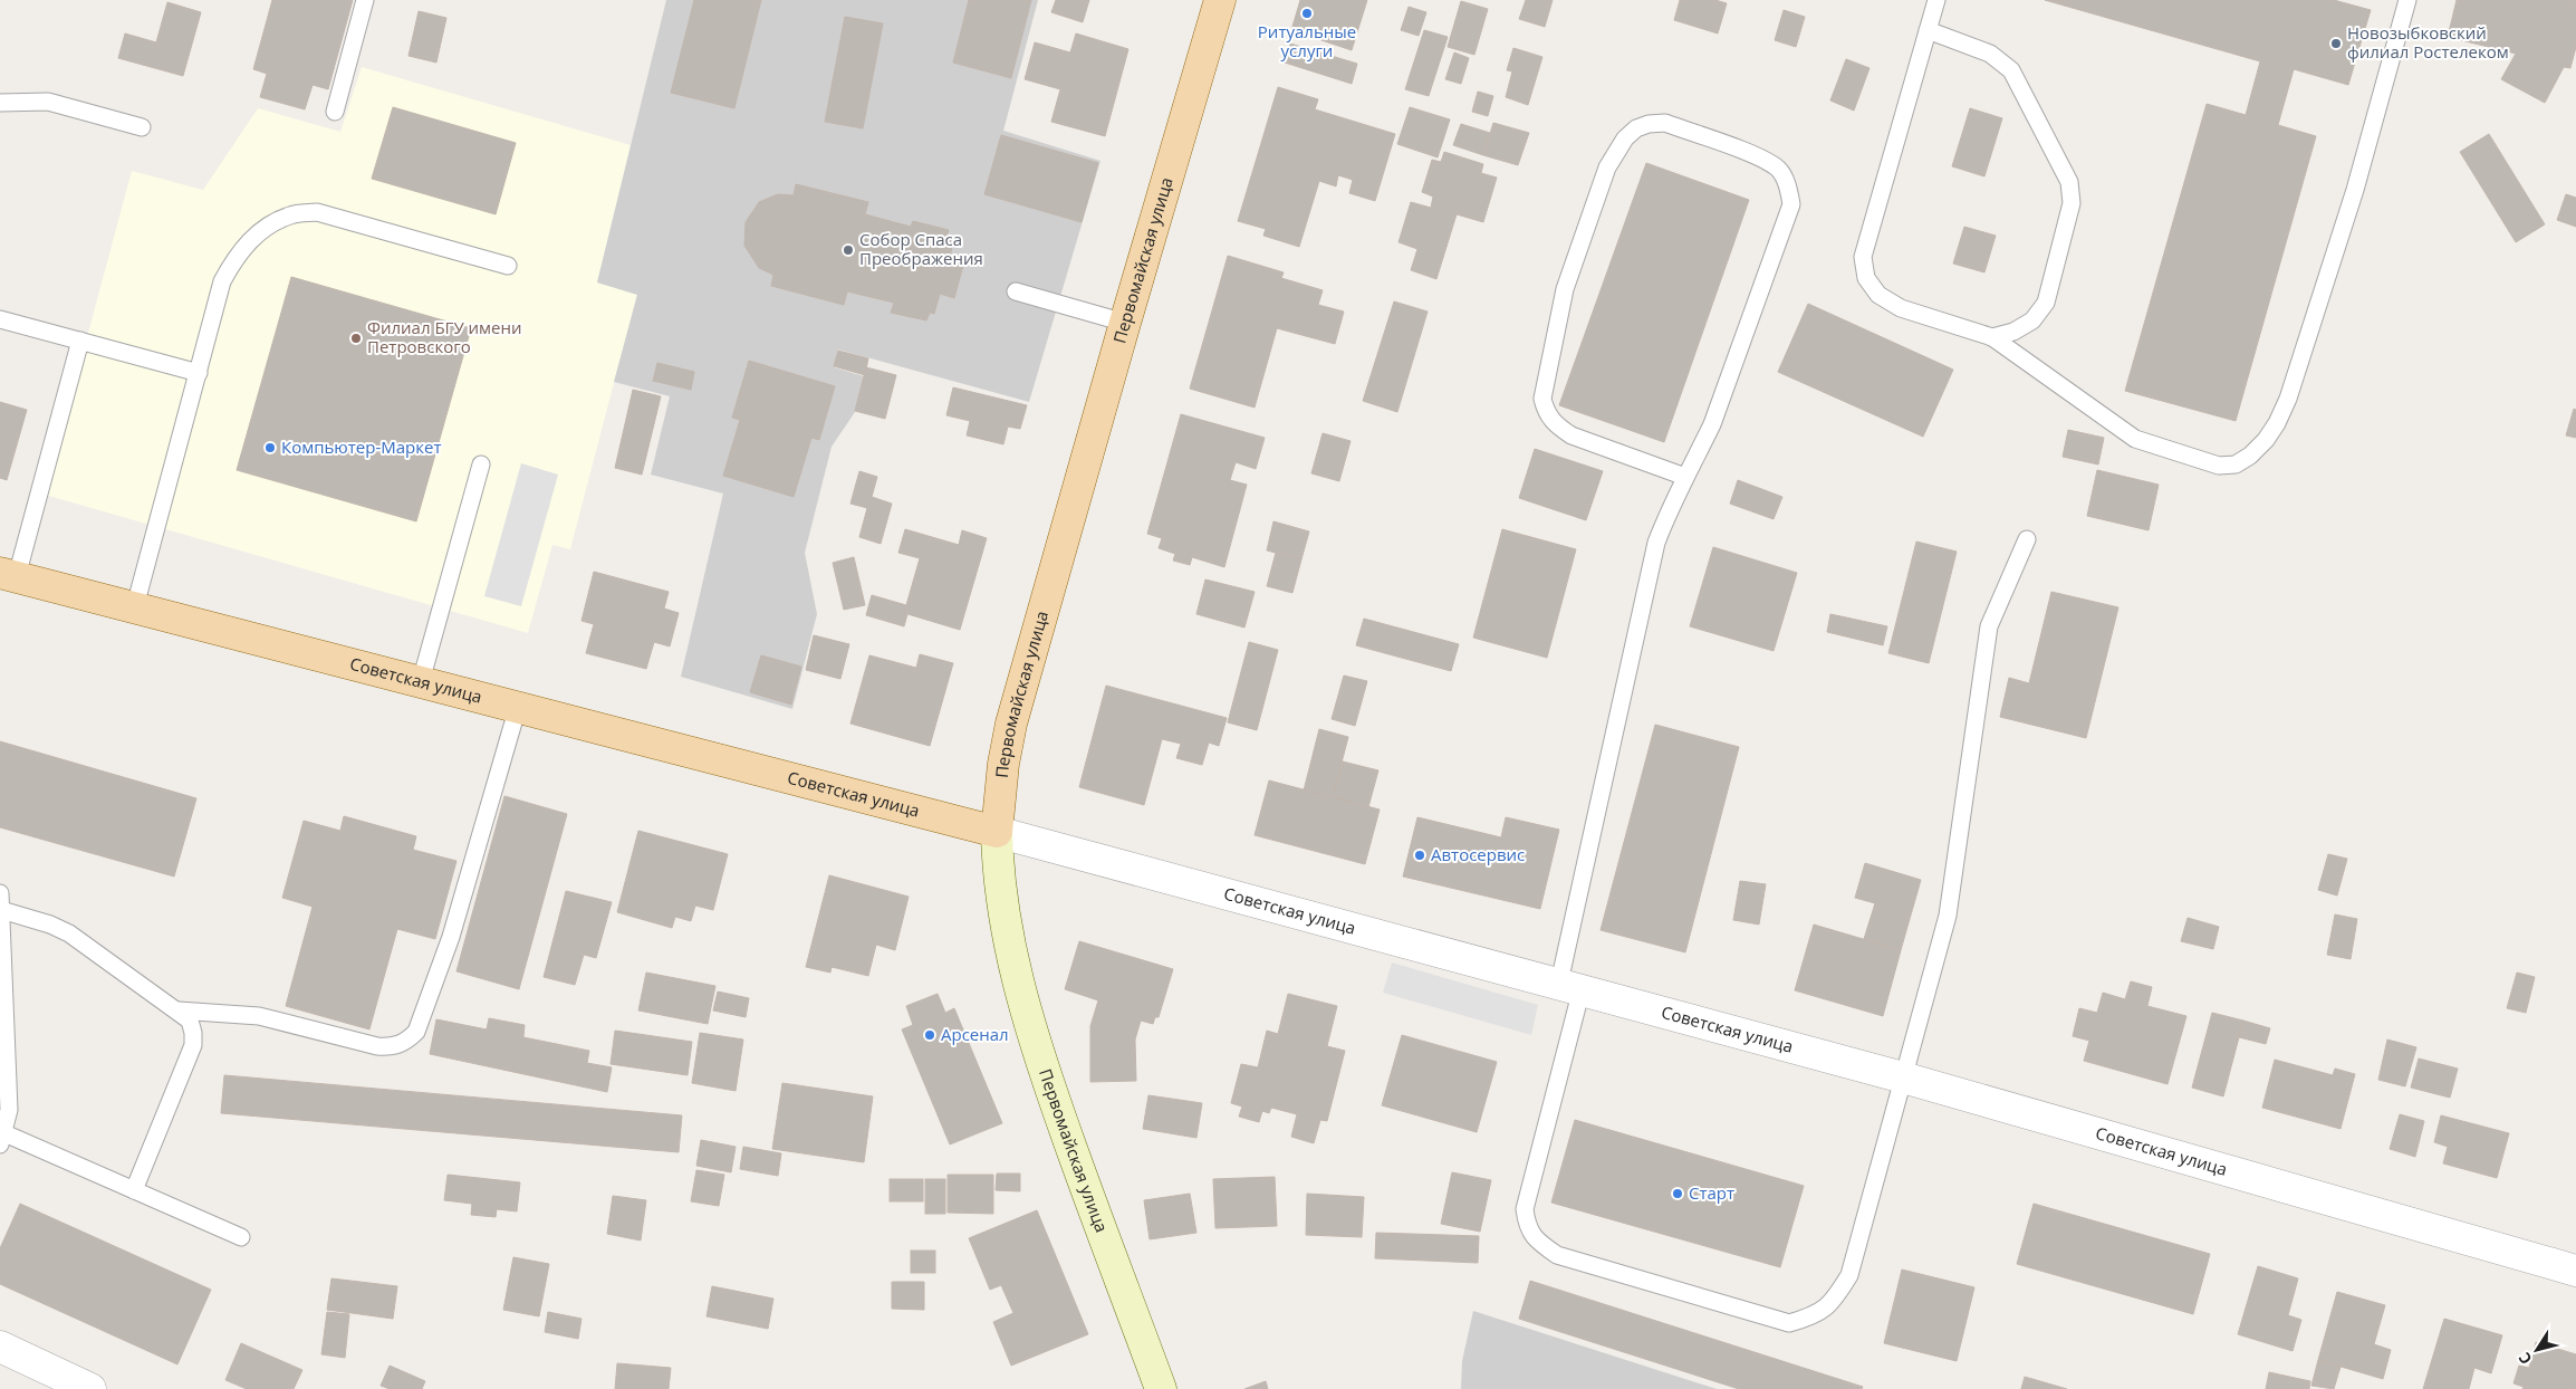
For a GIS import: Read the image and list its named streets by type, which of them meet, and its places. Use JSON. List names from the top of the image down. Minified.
{"streets":{"main road":["Первомайская улица","Советская улица"]},"crossings":[["Первомайская улица","Советская улица"]],"places":["Ритуальные услуги","Новозыбковский филиал Ростелеком","Собор Спаса Преображения","Филиал БГУ имени Петровского","Компьютер-Маркет","Автосервис","Арсенал","Старт"],"north":"bottom left"}
